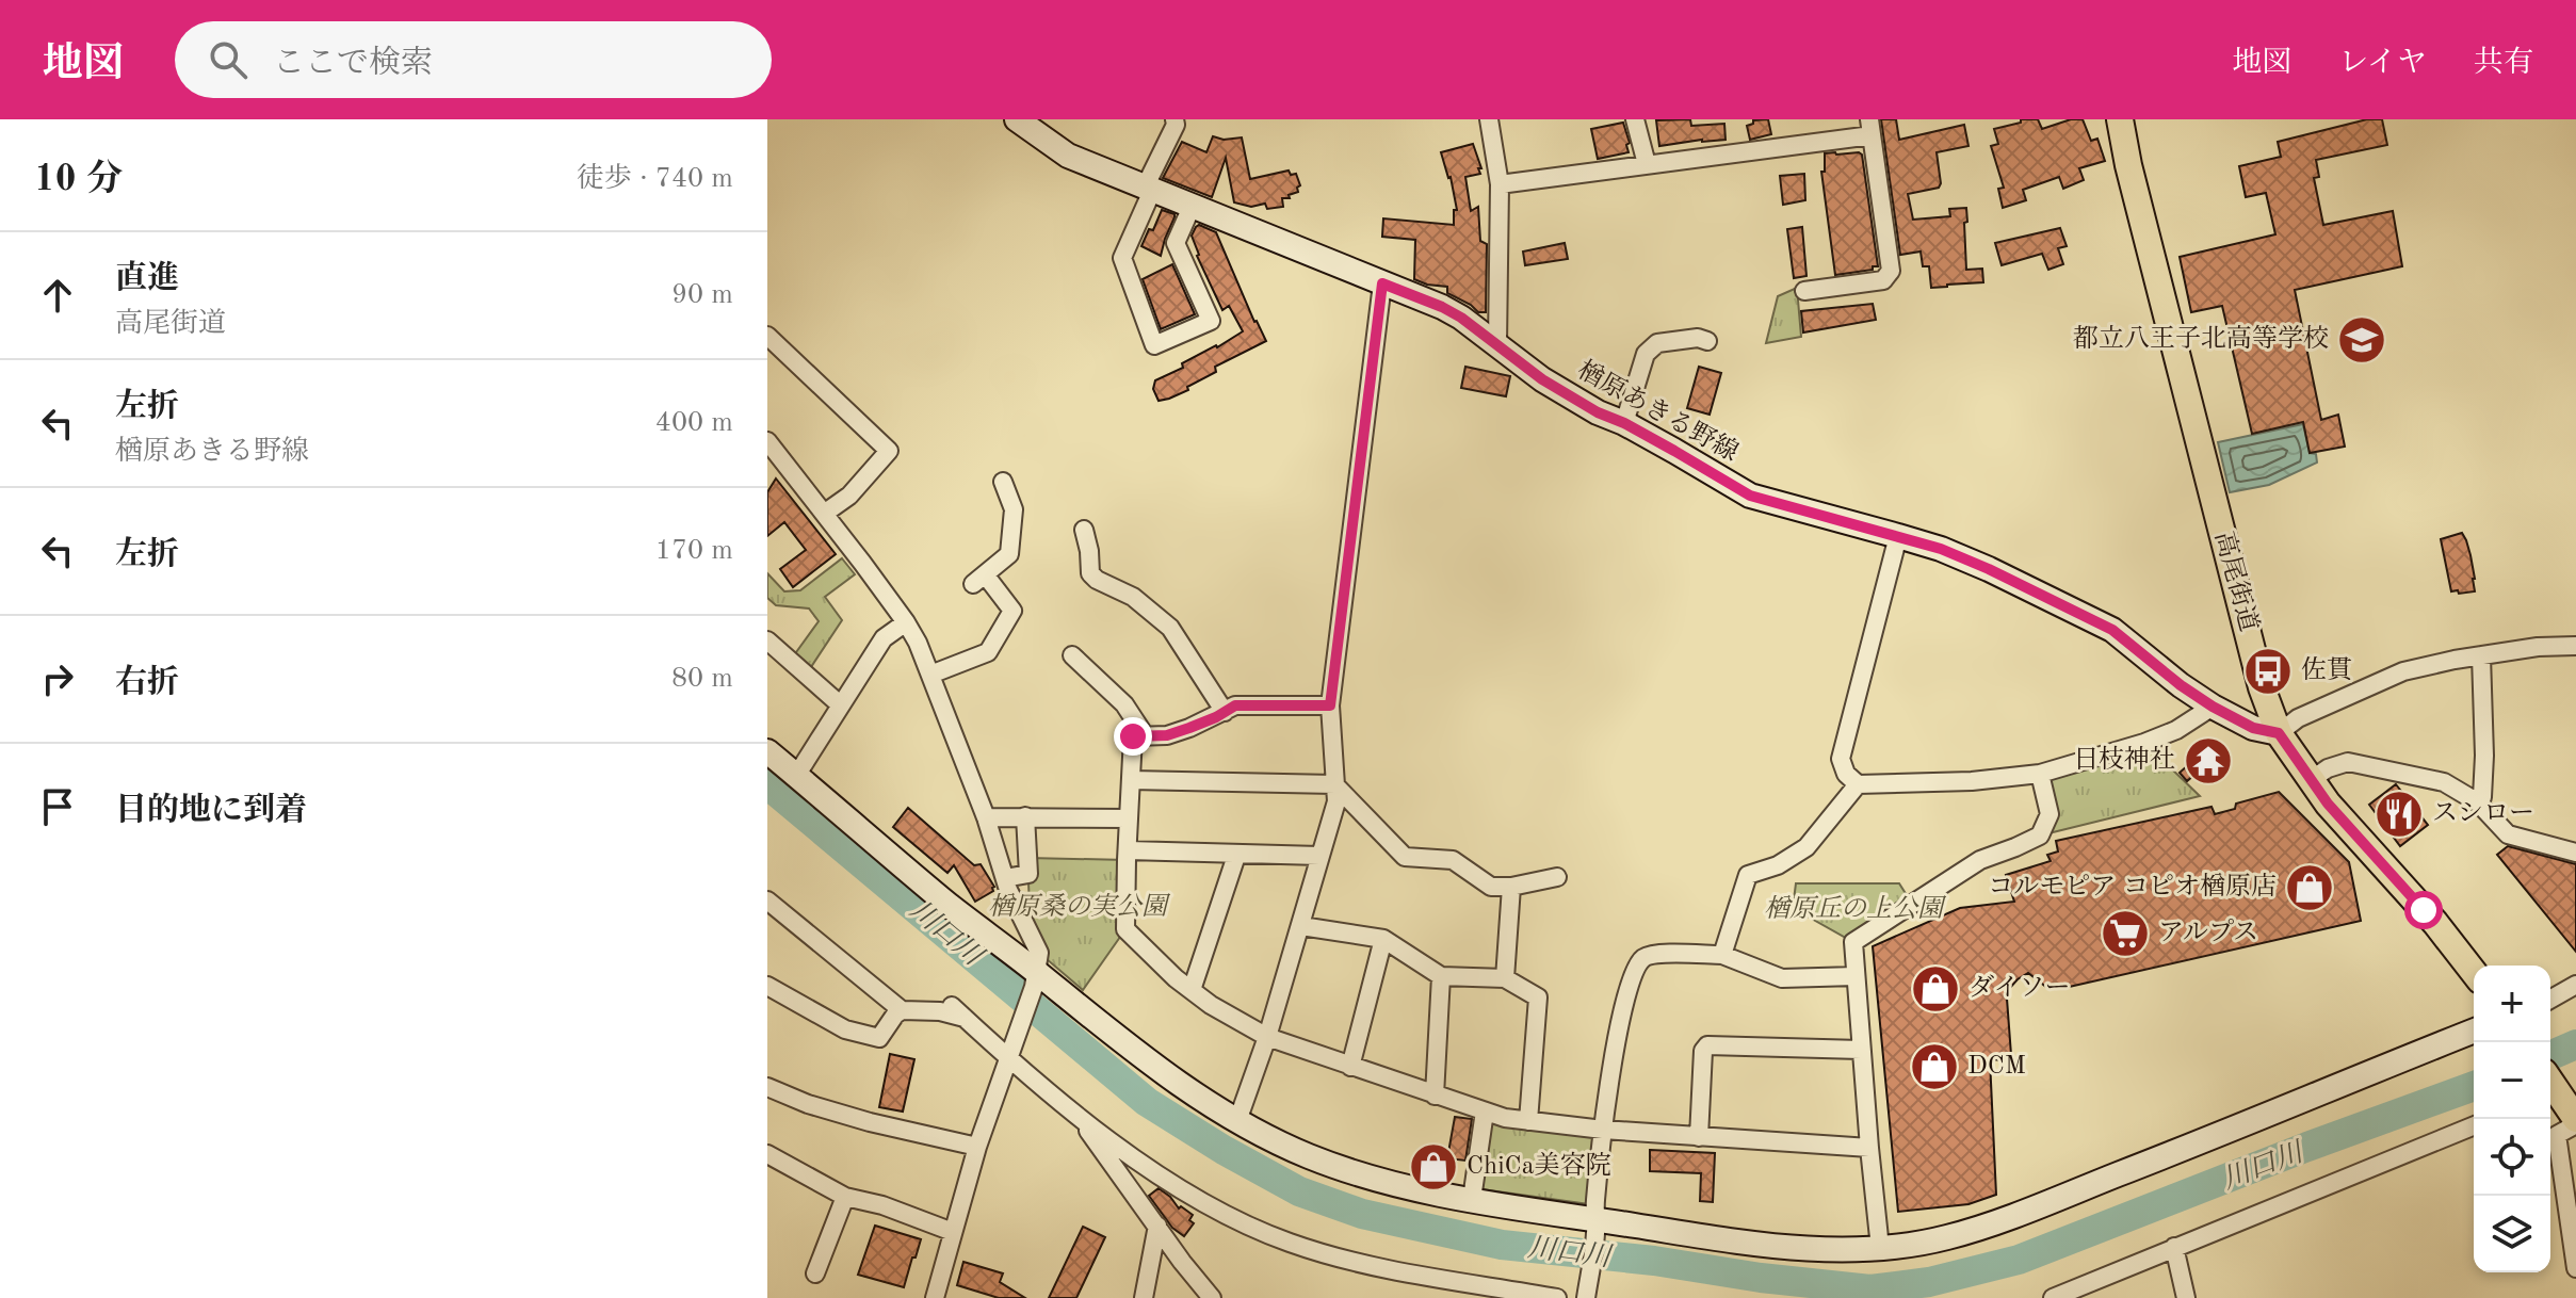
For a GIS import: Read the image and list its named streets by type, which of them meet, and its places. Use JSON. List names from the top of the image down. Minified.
{"streets":{"main road":["高尾街道"],"street":["楢原あきる野線"]},"crossings":[["楢原あきる野線","高尾街道"]],"water":["川口川"],"parks":["楢原桑の実公園","楢原丘の上公園"],"places":{"school or university":["都立八王子北高等学校"],"bus stop":["佐貫"],"temple":["日枝神社"],"restaurant":["スシロー"],"shop":["コルモピア コピオ楢原店","ダイソー","DCM","ChiCa美容院"],"supermarket":["アルプス"]},"page":{"header":"地図","search":"ここで検索","nav":["地図","レイヤ","共有"],"heading":["10 分","徒歩 · 740 m"],"list":[["直進","高尾街道","90 m"],["左折","楢原あきる野線","400 m"],["左折","170 m"],["右折","80 m"],"目的地に到着"],"map_buttons":["+","−"]}}
